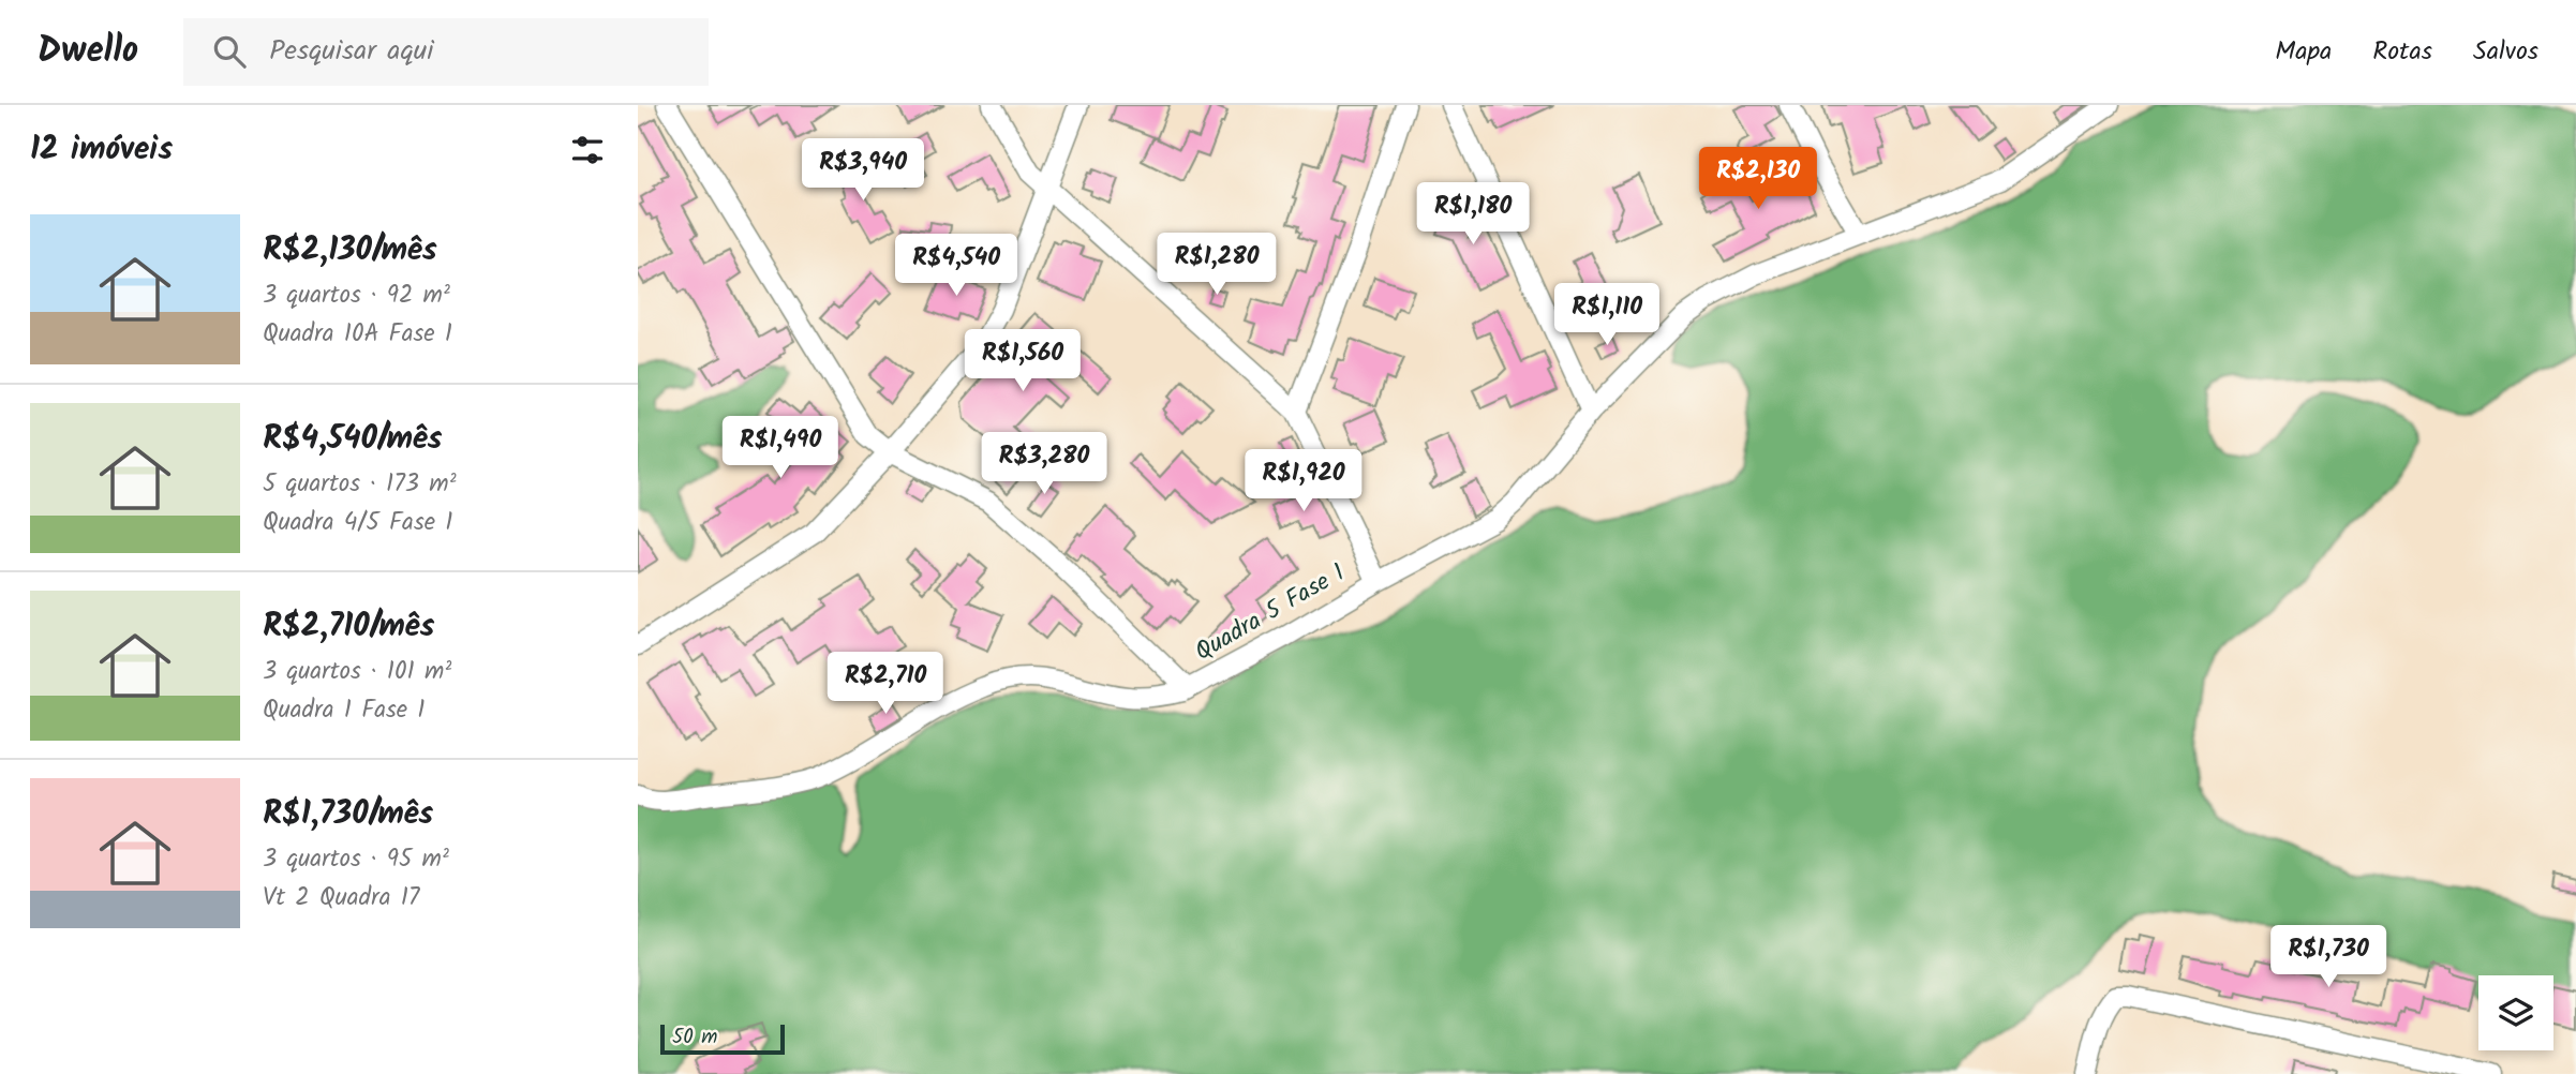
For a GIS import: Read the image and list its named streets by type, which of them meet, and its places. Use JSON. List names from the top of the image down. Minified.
{"streets":{"street":["Quadra 5 Fase 1"]},"scale_bar":"50 m","page":{"header":"Dwello","search":"Pesquisar aqui","nav":["Mapa","Rotas","Salvos"],"heading":"12 imóveis","price":["R$3,940","R$2,130","R$1,180","R$1,280","R$4,540","R$1,110","R$1,560","R$1,490","R$3,280","R$1,920","R$2,710","R$1,730"],"list":[{"name":"R$2,130/mês","note":"3 quartos · 92 m² · Quadra 10A Fase 1"},{"name":"R$4,540/mês","note":"5 quartos · 173 m² · Quadra 4/5 Fase 1"},{"name":"R$2,710/mês","note":"3 quartos · 101 m² · Quadra 1 Fase 1"},{"name":"R$1,730/mês","note":"3 quartos · 95 m² · Vt 2 Quadra 17"}],"scale":"50 m"}}
